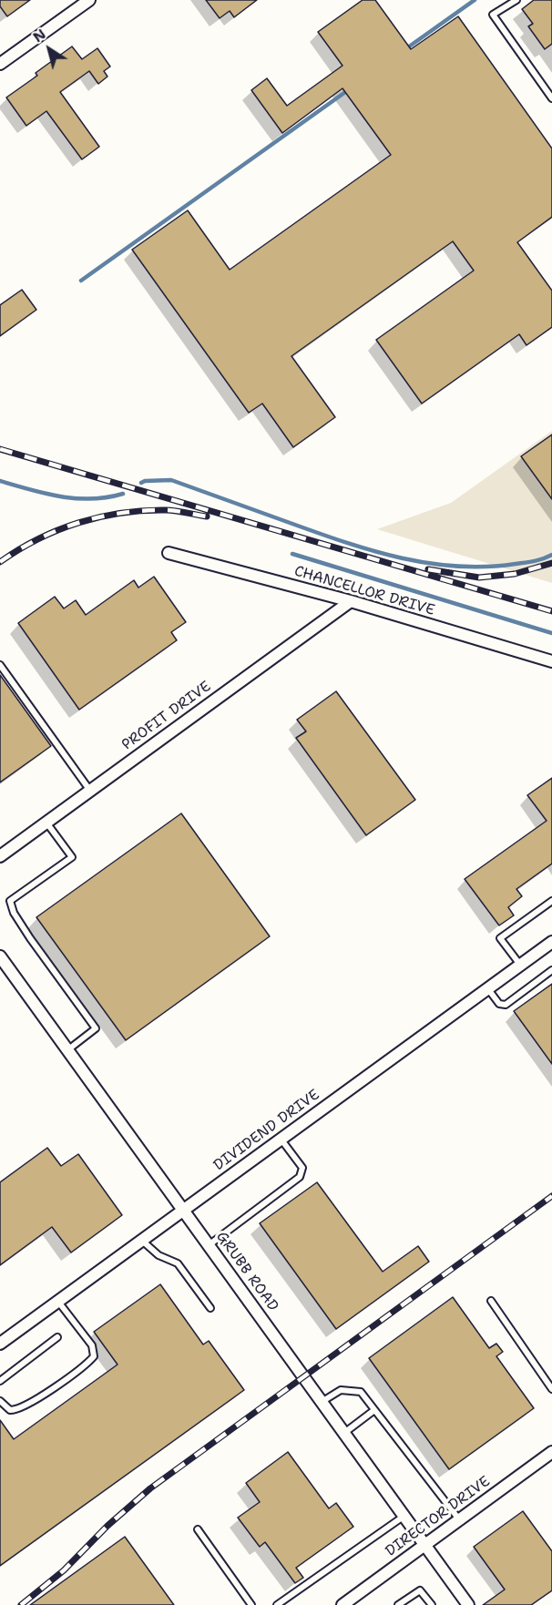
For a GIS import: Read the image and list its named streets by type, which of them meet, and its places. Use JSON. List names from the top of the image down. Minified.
{"streets":{"street":["CHANCELLOR DRIVE","PROFIT DRIVE","DIVIDEND DRIVE","GRUBB ROAD","DIRECTOR DRIVE"]},"crossings":[["CHANCELLOR DRIVE","PROFIT DRIVE"],["DIVIDEND DRIVE","GRUBB ROAD"],["GRUBB ROAD","DIRECTOR DRIVE"]],"north":"top left"}
